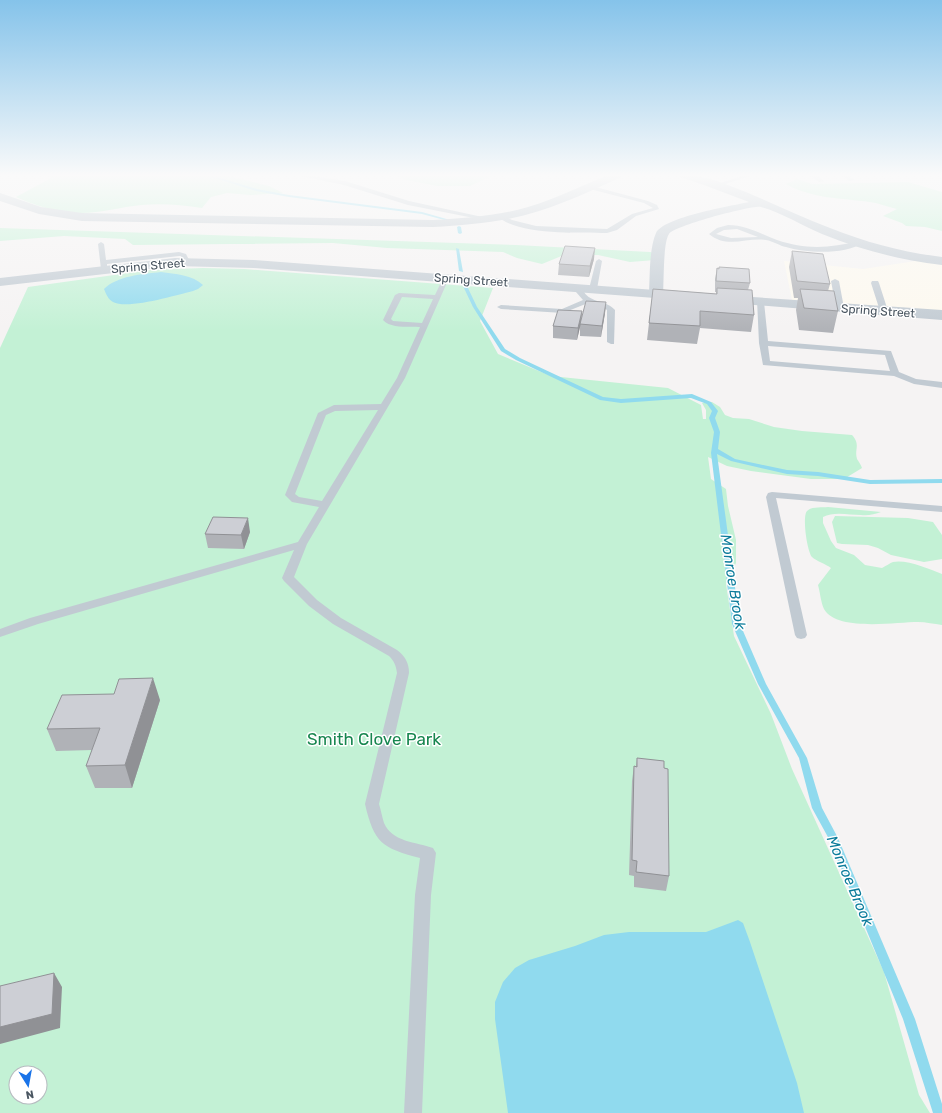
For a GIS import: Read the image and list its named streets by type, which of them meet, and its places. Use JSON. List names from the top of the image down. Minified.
{"streets":{"street":["Spring Street"]},"water":["Monroe Brook"],"parks":["Smith Clove Park"],"north":"bottom"}
